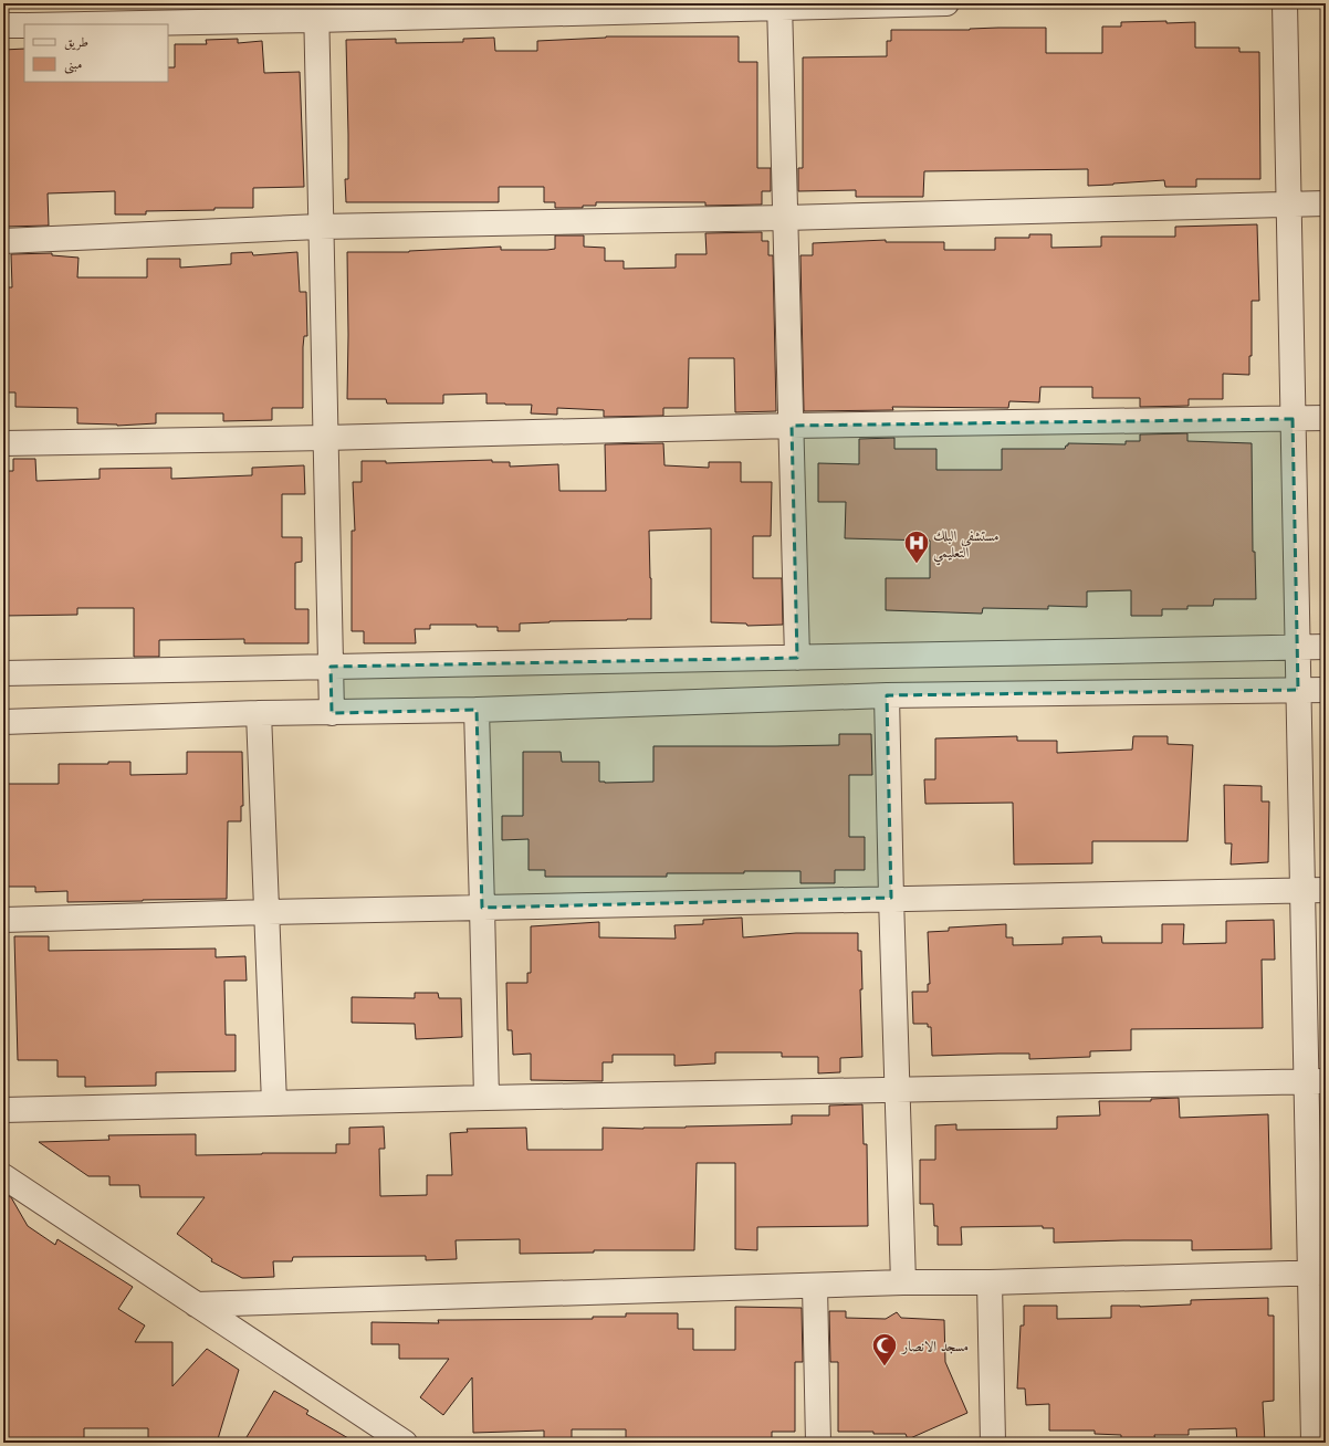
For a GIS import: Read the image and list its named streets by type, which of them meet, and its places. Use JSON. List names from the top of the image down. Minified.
{"places":{"hospital":["مستشفى البلك التعليمي"],"mosque":["مسجد الانصار"]},"legend":["طريق","مبنى"]}
